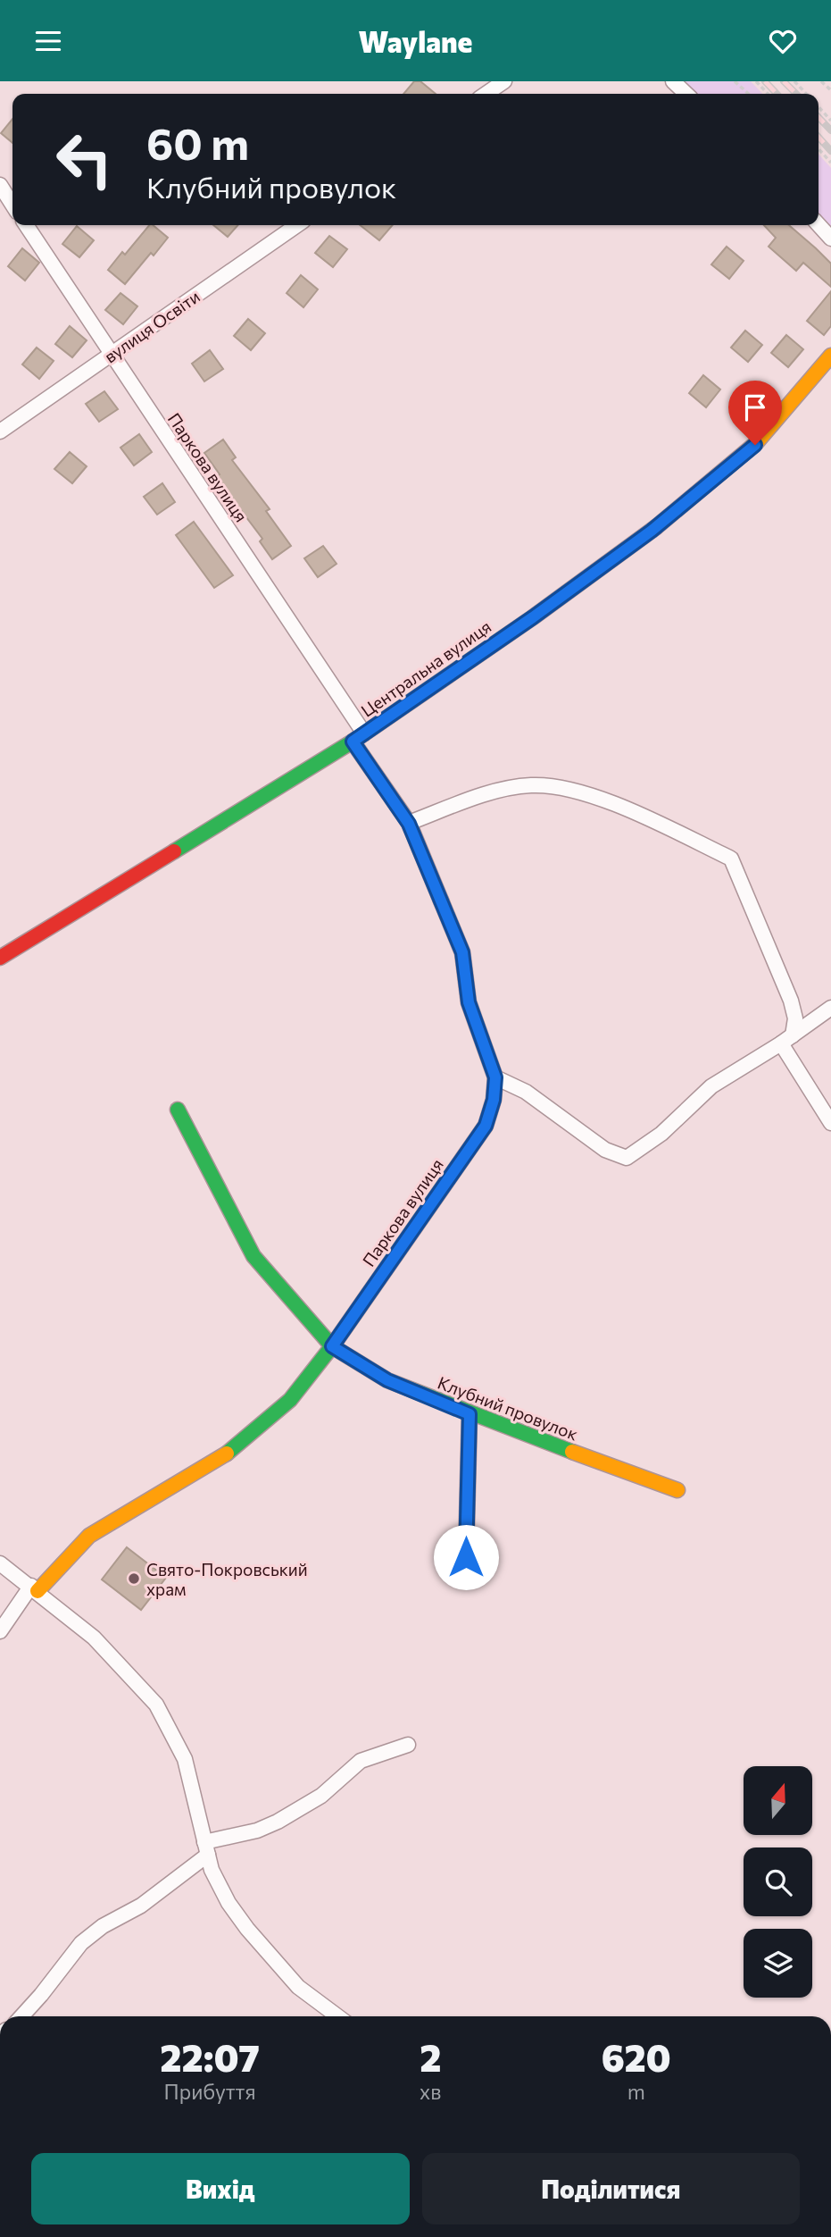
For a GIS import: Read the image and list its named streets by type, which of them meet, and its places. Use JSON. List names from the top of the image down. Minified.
{"streets":{"street":["вулиця Освіти","Паркова вулиця","Центральна вулиця","Клубний провулок"]},"crossings":[["вулиця Освіти","Паркова вулиця"],["Паркова вулиця","Центральна вулиця"],["Паркова вулиця","Клубний провулок"]],"places":["Свято-Покровський храм"],"north":"top","page":{"header":"Waylane","turn":["60 m","Клубний провулок"],"eta":["22:07","Прибуття","2","хв","620","m"],"buttons":["Вихід","Поділитися"]}}
